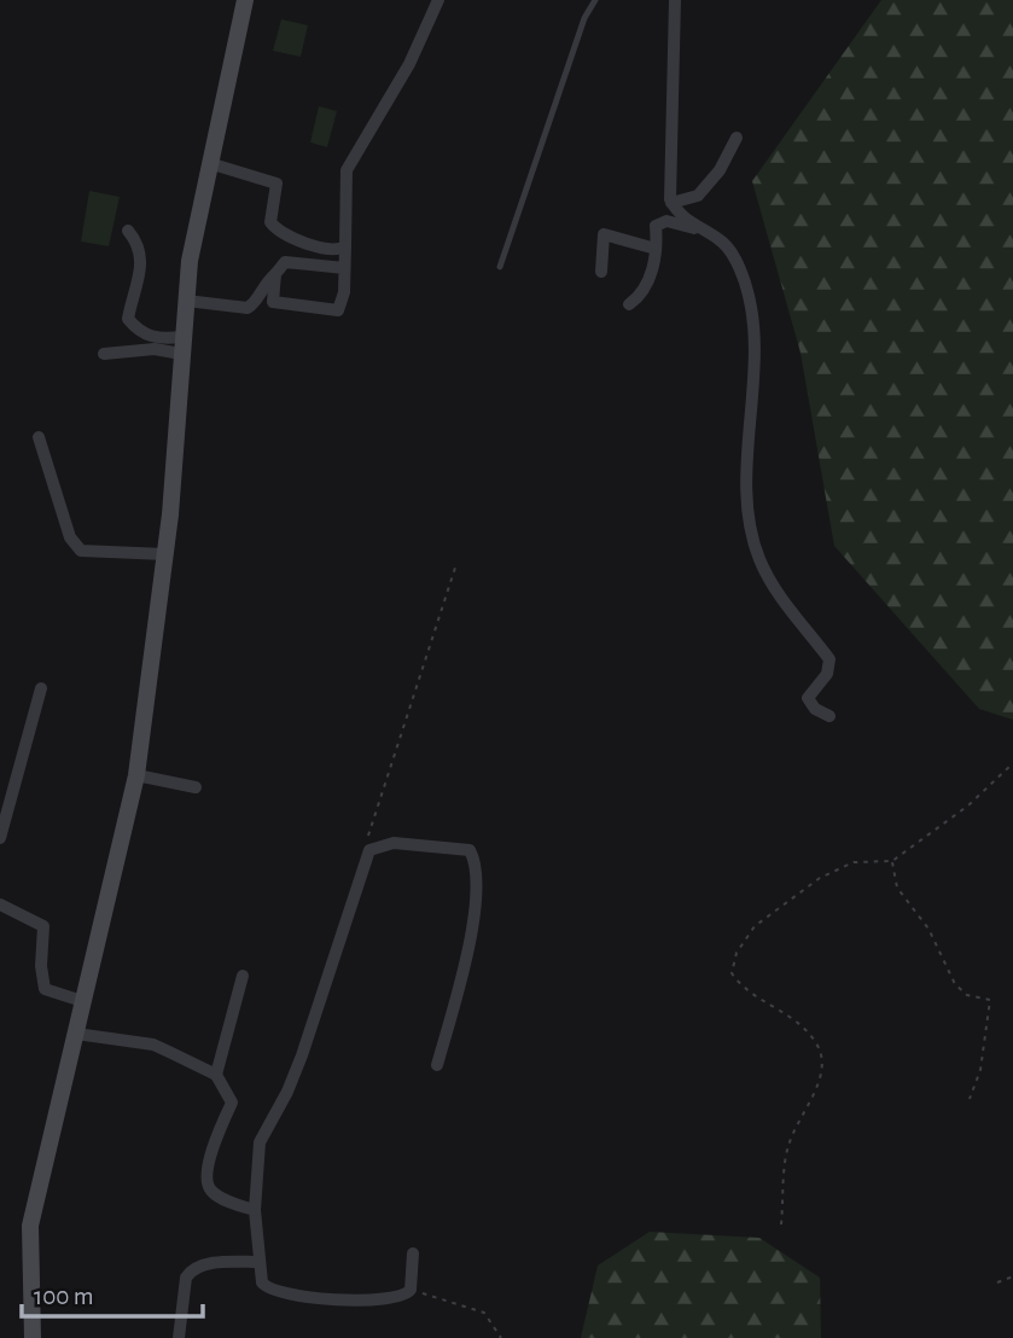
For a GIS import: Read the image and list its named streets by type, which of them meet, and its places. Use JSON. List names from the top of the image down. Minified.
{"scale_bar":"100 m"}
